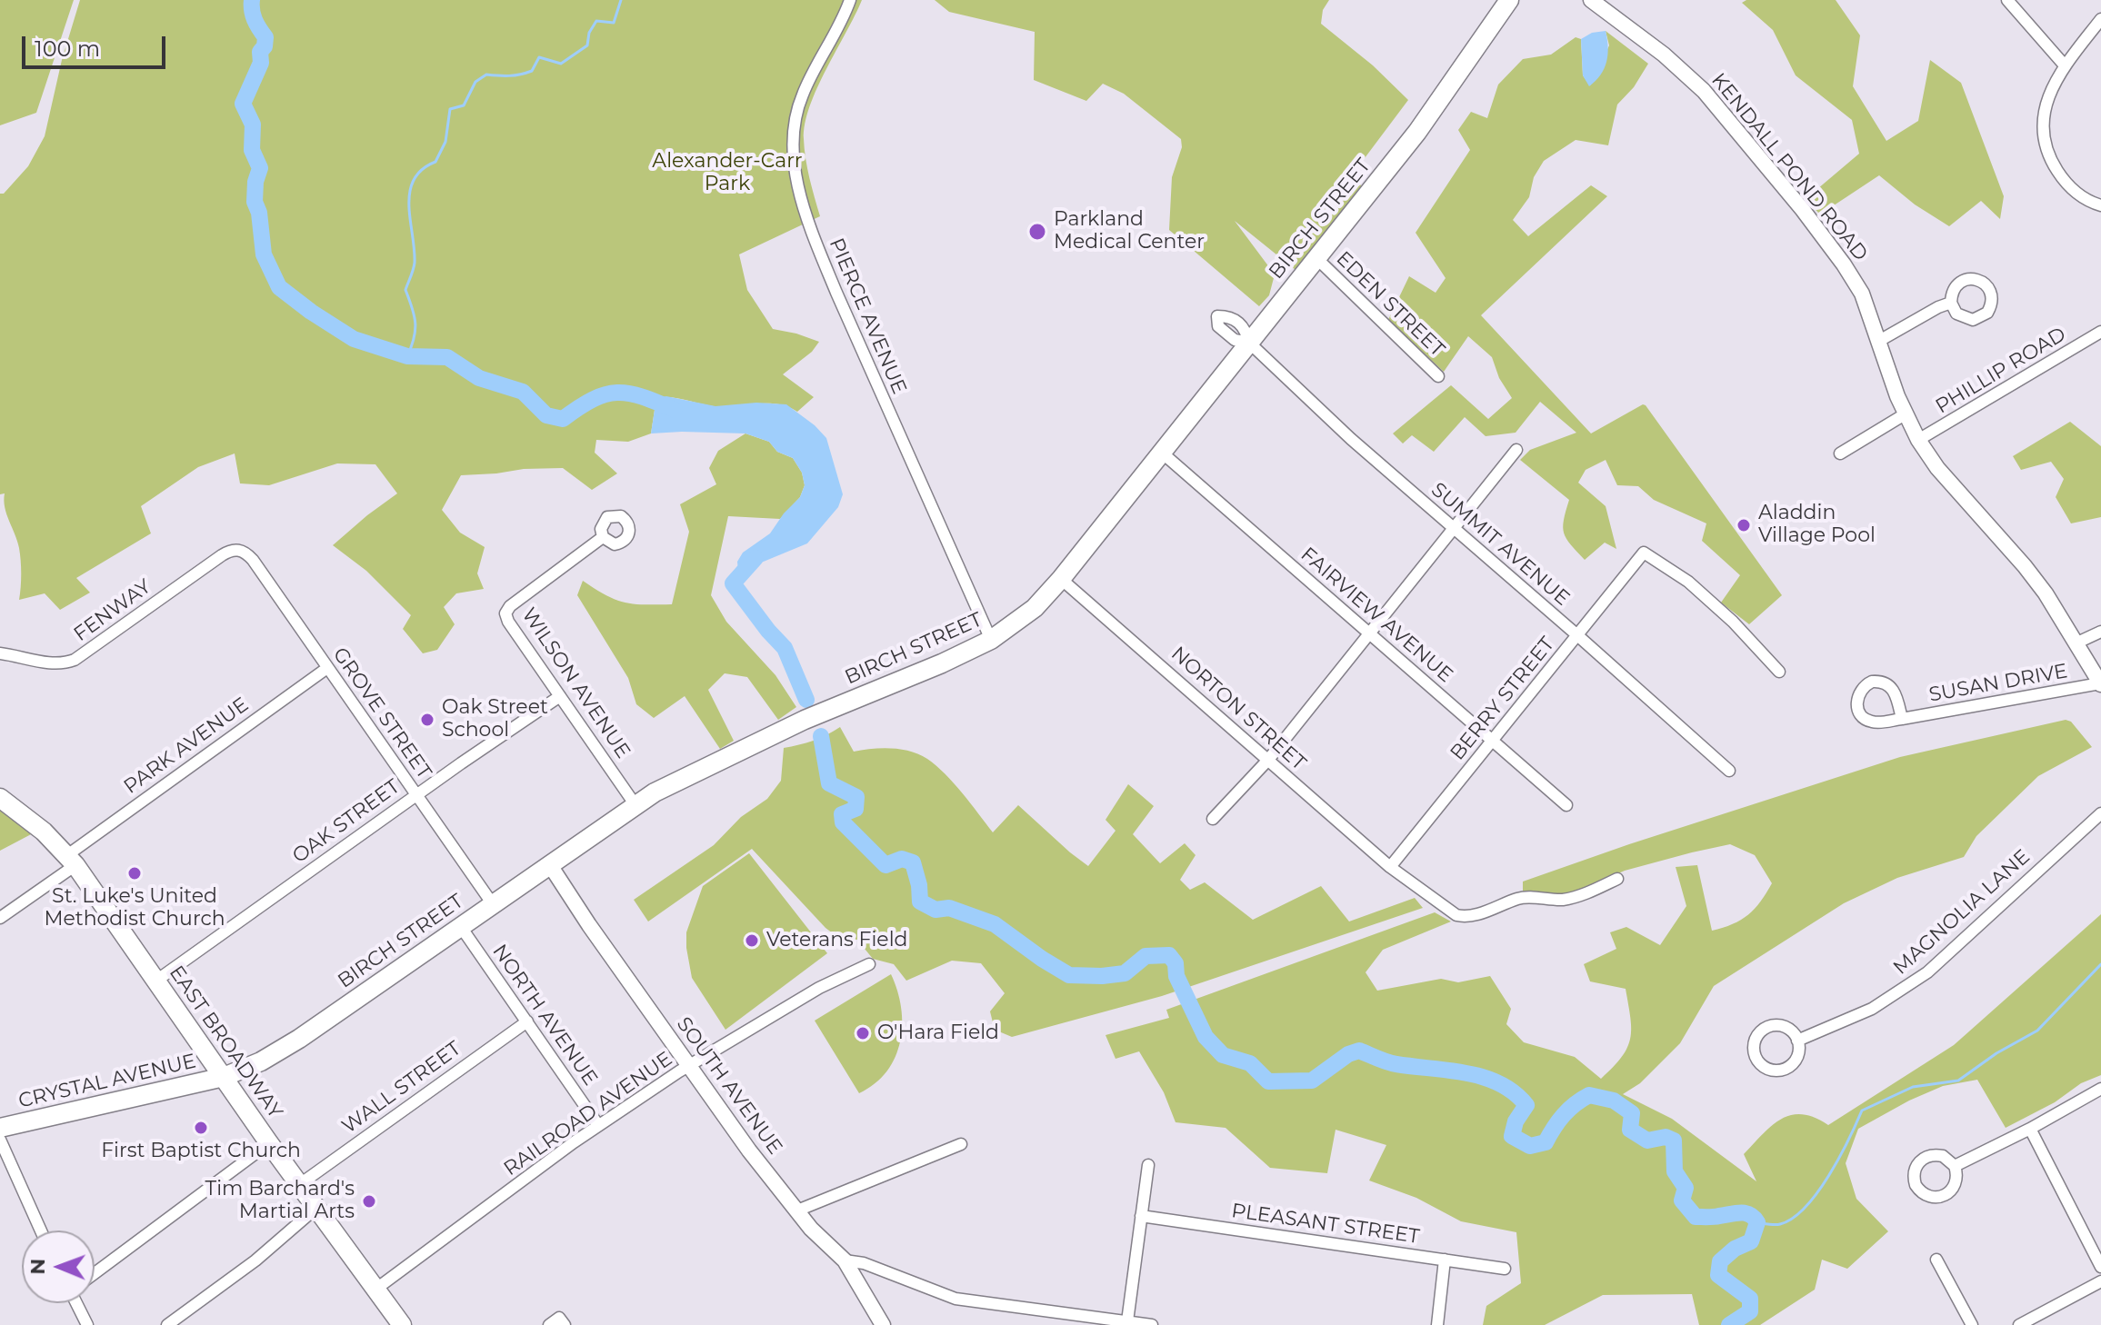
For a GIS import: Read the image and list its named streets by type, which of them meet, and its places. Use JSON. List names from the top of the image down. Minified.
{"streets":{"main road":["BIRCH STREET","EAST BROADWAY","CRYSTAL AVENUE"],"street":["KENDALL POND ROAD","EDEN STREET","PIERCE AVENUE","PHILLIP ROAD","SUMMIT AVENUE","FENWAY","FAIRVIEW AVENUE","WILSON AVENUE","SUSAN DRIVE","BERRY STREET","NORTON STREET","GROVE STREET","PARK AVENUE","OAK STREET","MAGNOLIA LANE","NORTH AVENUE","SOUTH AVENUE","WALL STREET","RAILROAD AVENUE","PLEASANT STREET"]},"crossings":[["KENDALL POND ROAD","PHILLIP ROAD"],["KENDALL POND ROAD","SUSAN DRIVE"],["BIRCH STREET","EDEN STREET"],["BIRCH STREET","PIERCE AVENUE"],["BIRCH STREET","SUMMIT AVENUE"],["BIRCH STREET","FAIRVIEW AVENUE"],["BIRCH STREET","WILSON AVENUE"],["BIRCH STREET","NORTON STREET"],["BIRCH STREET","GROVE STREET"],["BIRCH STREET","NORTH AVENUE"],["BIRCH STREET","EAST BROADWAY"],["BIRCH STREET","CRYSTAL AVENUE"],["BIRCH STREET","SOUTH AVENUE"],["SUMMIT AVENUE","BERRY STREET"],["FENWAY","GROVE STREET"],["FAIRVIEW AVENUE","BERRY STREET"],["WILSON AVENUE","OAK STREET"],["BERRY STREET","NORTON STREET"],["GROVE STREET","PARK AVENUE"],["GROVE STREET","OAK STREET"],["PARK AVENUE","EAST BROADWAY"],["OAK STREET","EAST BROADWAY"],["NORTH AVENUE","WALL STREET"],["NORTH AVENUE","RAILROAD AVENUE"],["EAST BROADWAY","CRYSTAL AVENUE"],["EAST BROADWAY","WALL STREET"],["EAST BROADWAY","RAILROAD AVENUE"],["SOUTH AVENUE","RAILROAD AVENUE"]],"parks":["Alexander-Carr Park"],"places":["Parkland Medical Center","Aladdin Village Pool","Oak Street School","St. Luke's United Methodist Church","Veterans Field","O'Hara Field","First Baptist Church","Tim Barchard's Martial Arts"],"scale_bar":"100 m","north":"left"}
